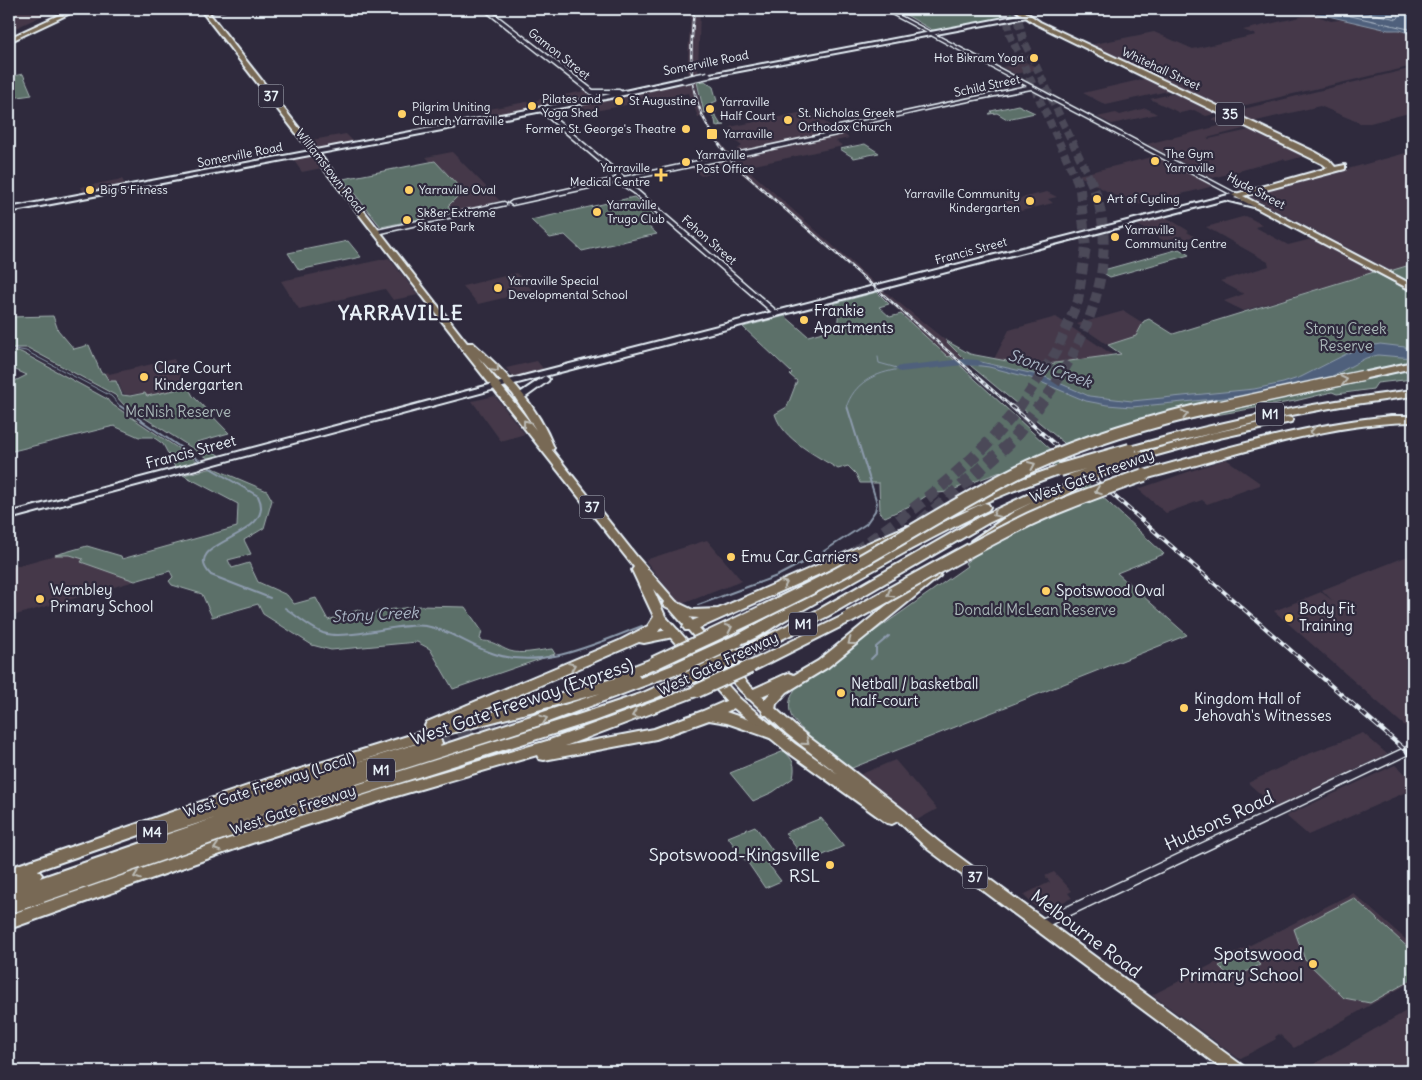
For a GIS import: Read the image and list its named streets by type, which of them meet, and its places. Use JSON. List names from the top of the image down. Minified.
{"streets":{"highway":["M1","West Gate Freeway","West Gate Freeway (Express)","West Gate Freeway (Local)","M4"],"main road":["Somerville Road","Whitehall Street","37","35","Williamstown Road","Hyde Street","Francis Street","Melbourne Road"],"street":["Gamon Street","Schild Street","Fehon Street","Hudsons Road"]},"crossings":[["Gamon Street","Somerville Road"],["Somerville Road","Whitehall Street"],["Somerville Road","Williamstown Road"],["Somerville Road","Hyde Street"],["Somerville Road","Fehon Street"],["Whitehall Street","Francis Street"],["Schild Street","Hyde Street"],["Williamstown Road","Francis Street"],["Williamstown Road","Melbourne Road"],["Hyde Street","Francis Street"],["Fehon Street","Francis Street"],["M1","West Gate Freeway"],["West Gate Freeway","West Gate Freeway (Express)"],["West Gate Freeway","West Gate Freeway (Local)"],["West Gate Freeway (Express)","West Gate Freeway (Local)"],["Hudsons Road","Melbourne Road"]],"districts":["YARRAVILLE"],"water":["Stony Creek"],"parks":["Stony Creek Reserve","McNish Reserve","Donald McLean Reserve"],"places":{"other":["Hot Bikram Yoga","St Augustine","Pilates and Yoga Shed","Yarraville Half Court","Pilgrim Uniting Church Yarraville","St. Nicholas Greek Orthodox Church","Former St. George's Theatre","The Gym Yarraville","Yarraville Post Office","Big 5 Fitness","Yarraville Oval","Art of Cycling","Yarraville Community Kindergarten","Yarraville Trugo Club","Sk8er Extreme Skate Park","Yarraville Community Centre","Yarraville Special Developmental School","Frankie Apartments","Clare Court Kindergarten","Emu Car Carriers","Spotswood Oval","Wembley Primary School","Body Fit Training","Netball / basketball half-court","Kingdom Hall of Jehovah's Witnesses","Spotswood-Kingsville RSL","Spotswood Primary School"],"transit":["Yarraville"],"health":["Yarraville Medical Centre"]}}
